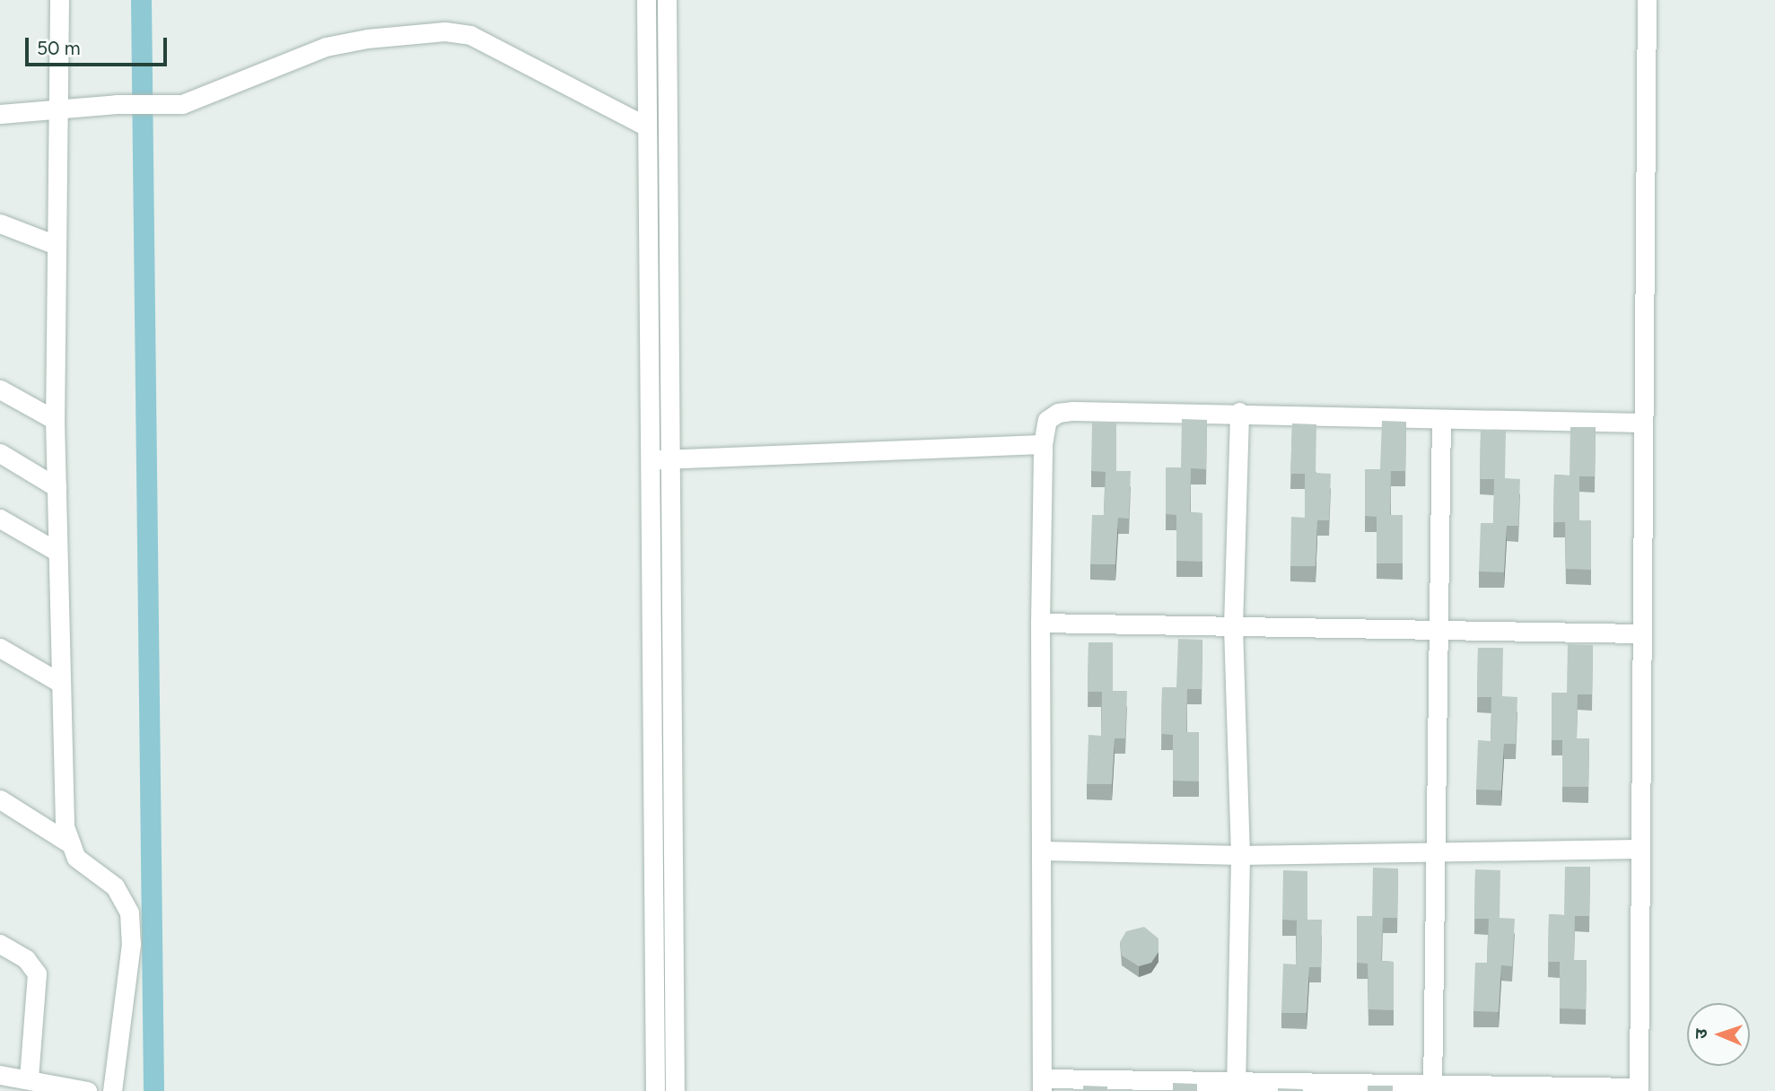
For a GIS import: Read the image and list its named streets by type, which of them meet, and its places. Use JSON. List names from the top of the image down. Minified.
{"scale_bar":"50 m","north":"left"}
